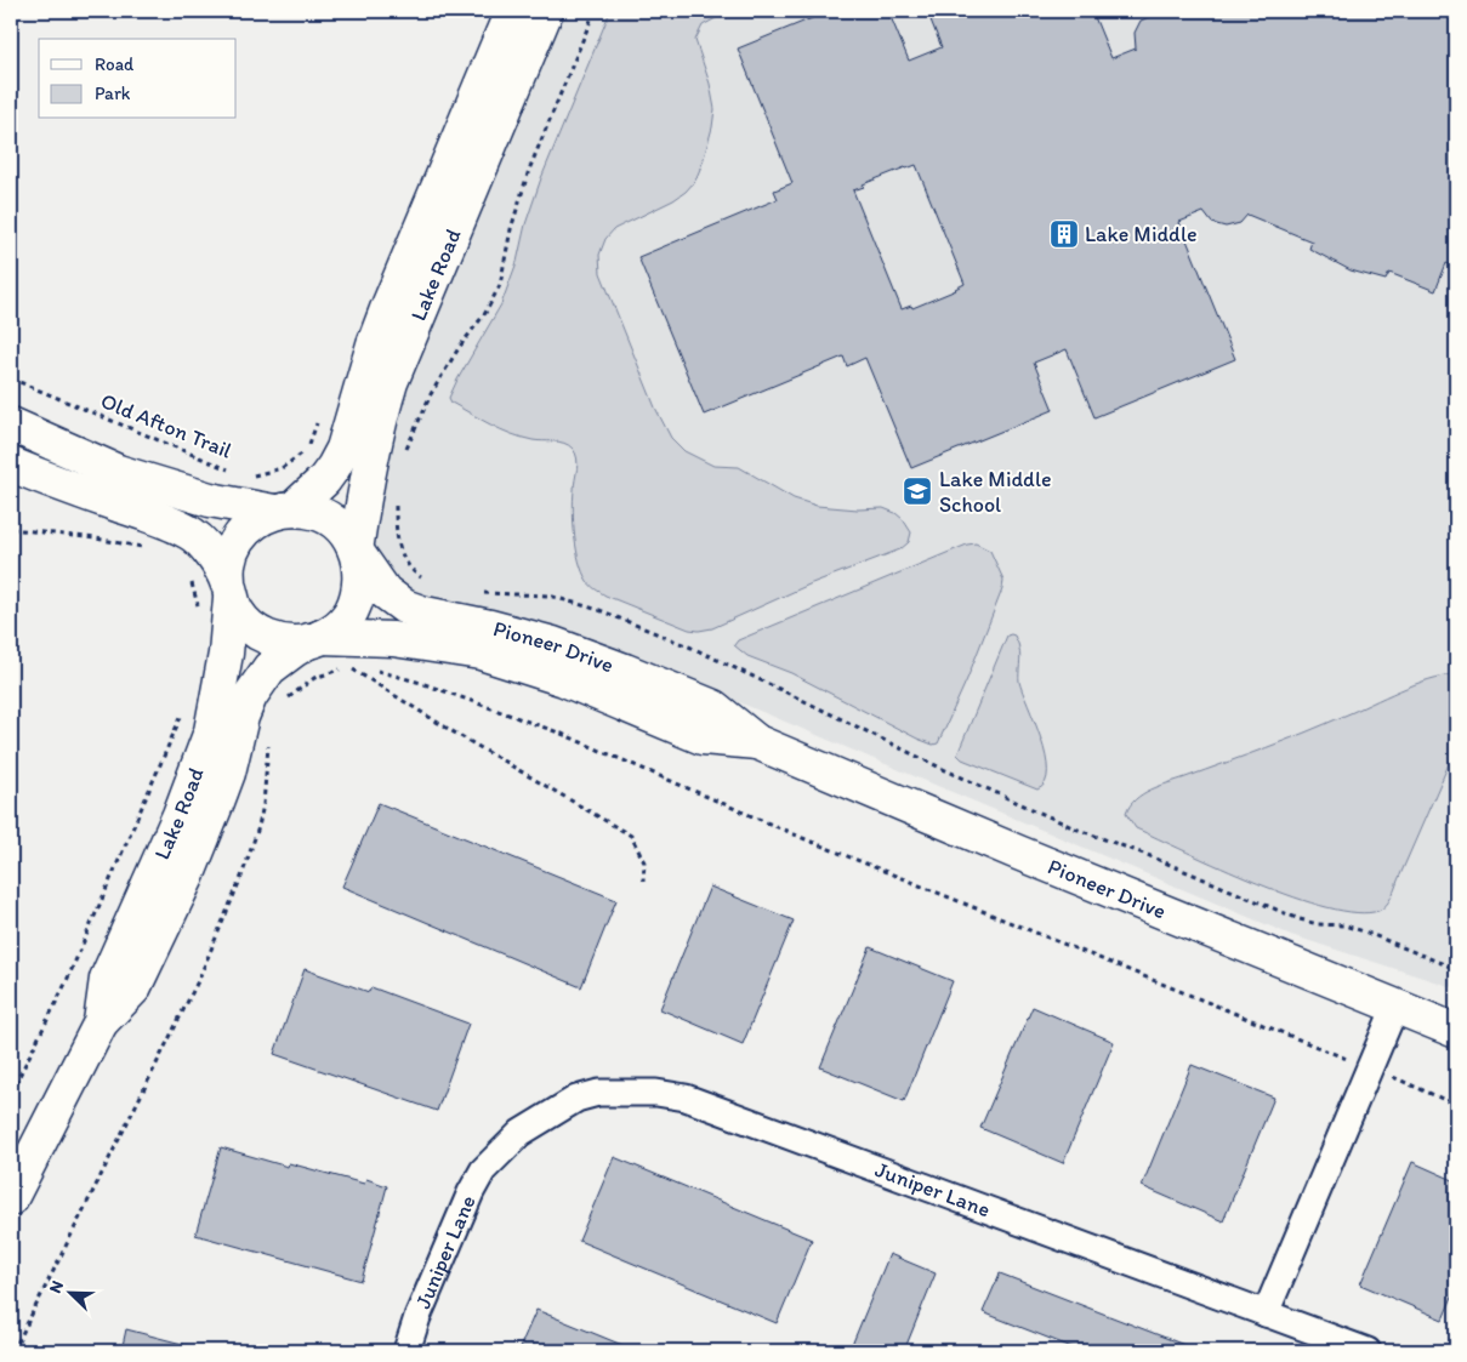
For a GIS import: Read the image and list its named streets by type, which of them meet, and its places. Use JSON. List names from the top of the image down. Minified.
{"streets":{"street":["Lake Road","Pioneer Drive","Juniper Lane"],"path":["Old Afton Trail"]},"crossings":[["Lake Road","Pioneer Drive"]],"places":{"building":["Lake Middle"],"school or university":["Lake Middle School"]},"legend":["Road","Park"],"north":"top left"}
